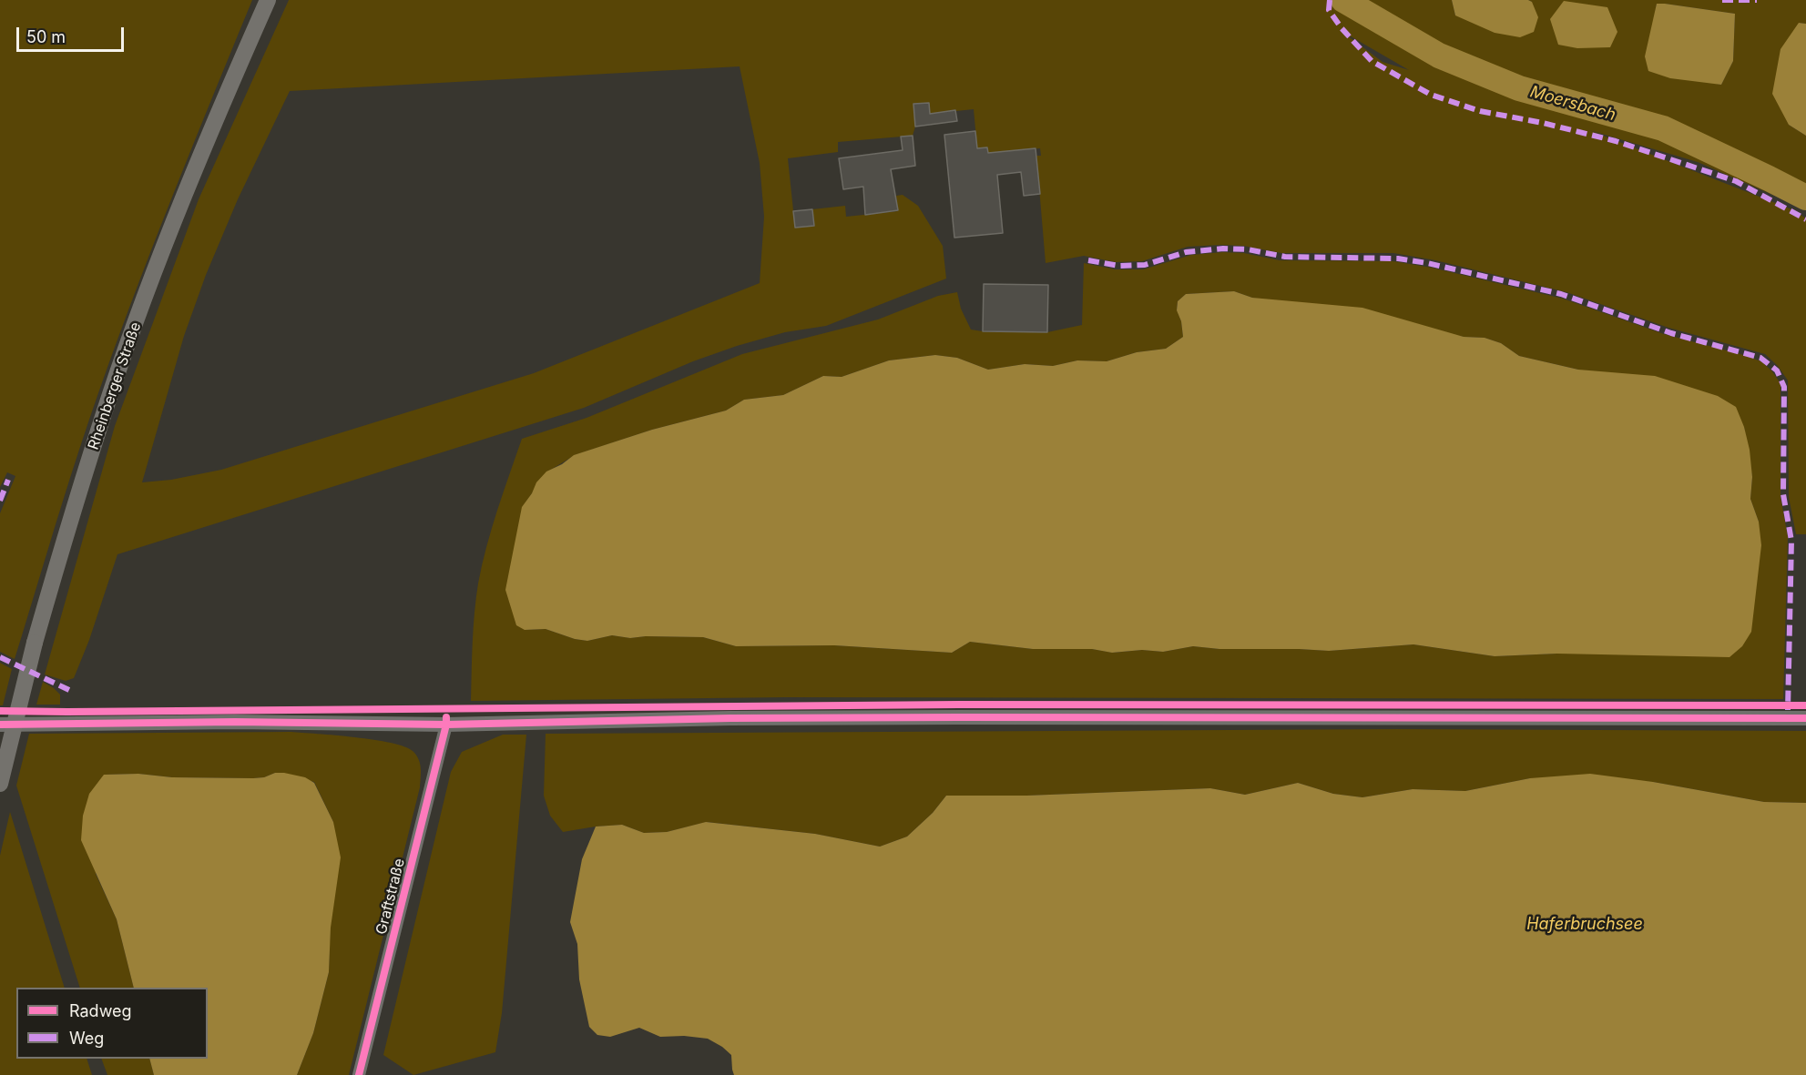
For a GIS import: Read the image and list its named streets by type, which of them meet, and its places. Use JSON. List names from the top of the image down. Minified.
{"streets":{"main road":["Rheinberger Straße"],"street":["Graftstraße"]},"water":["Moersbach","Haferbruchsee"],"legend":["Radweg","Weg"],"scale_bar":"50 m"}
